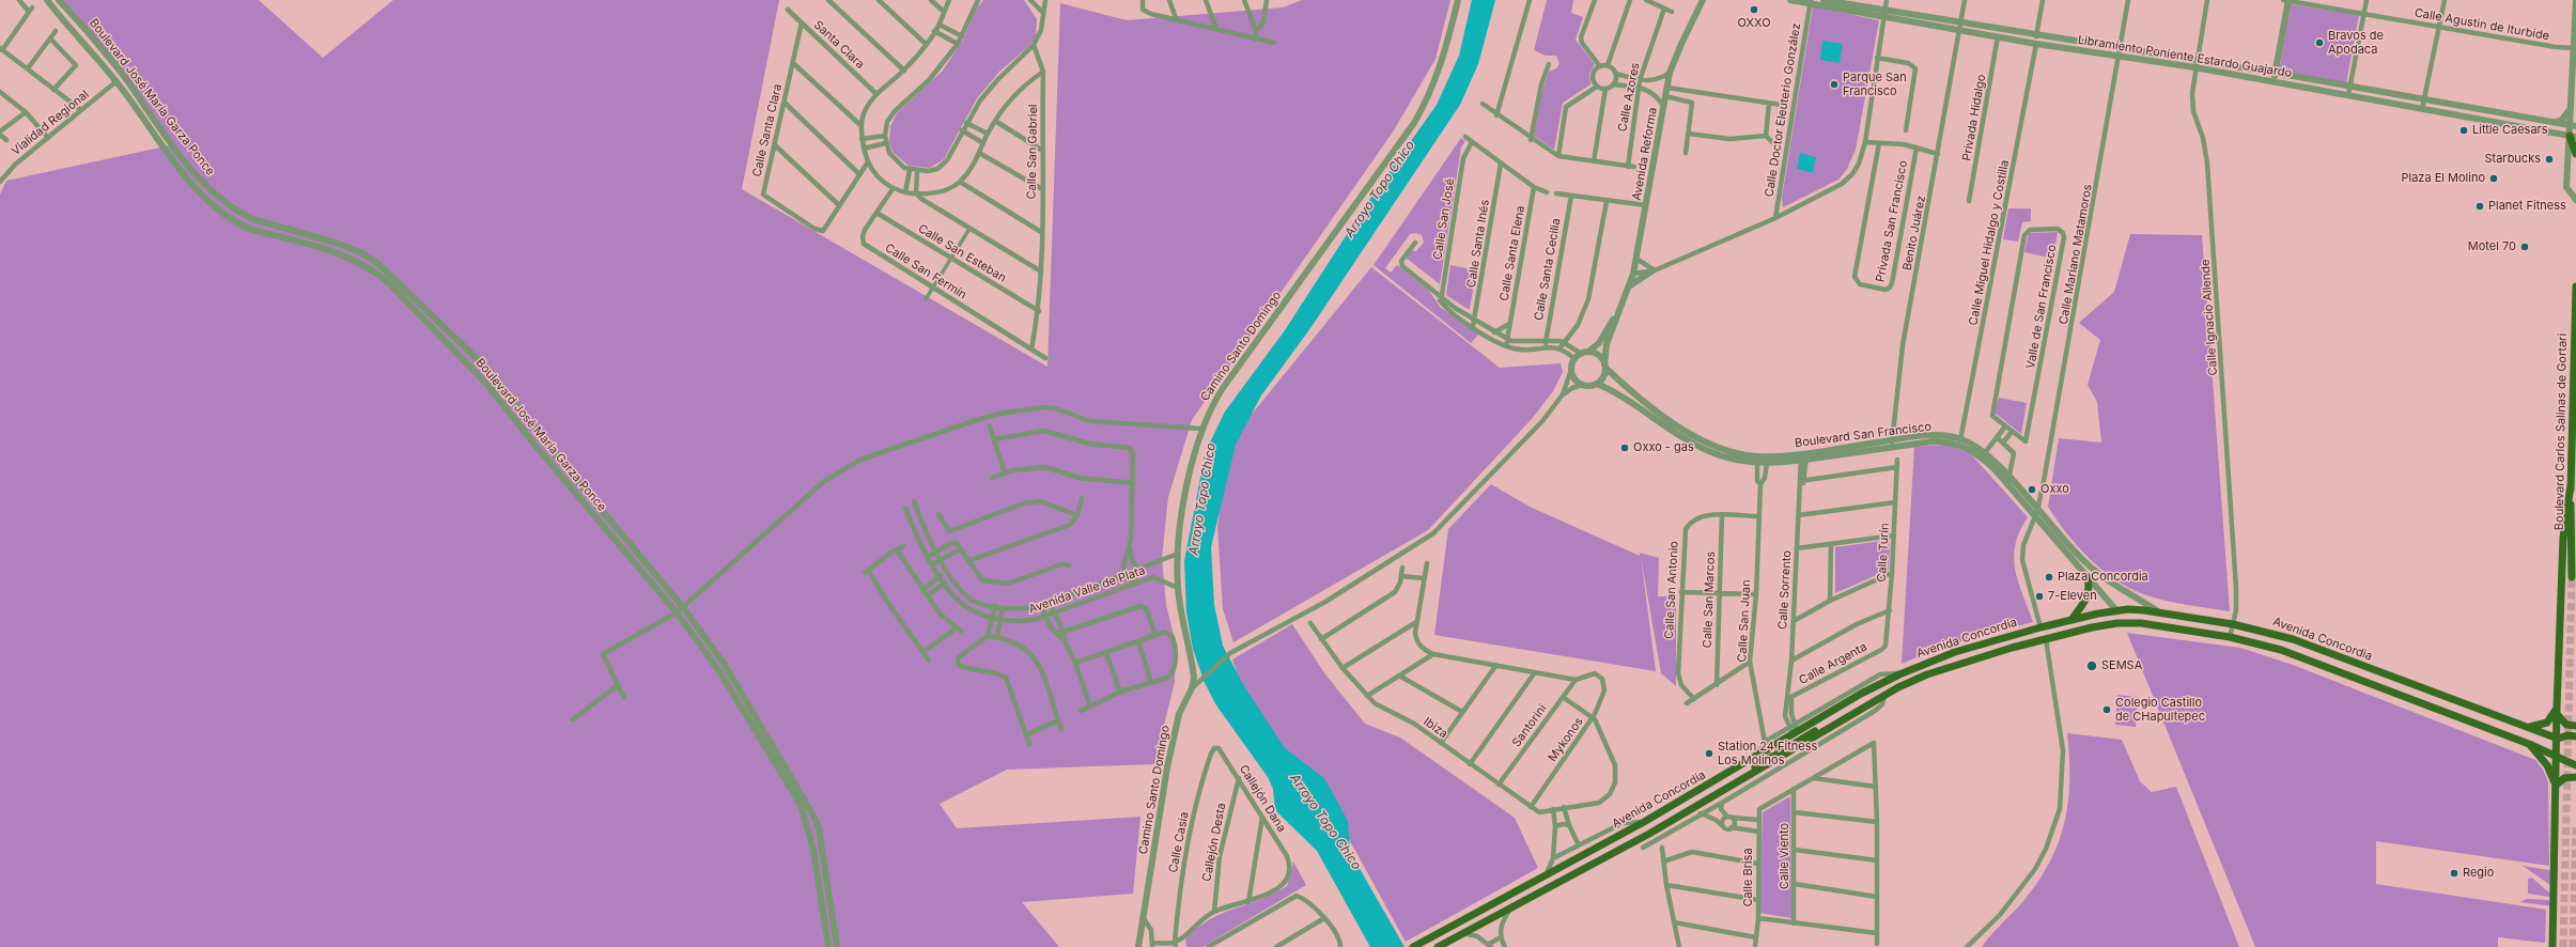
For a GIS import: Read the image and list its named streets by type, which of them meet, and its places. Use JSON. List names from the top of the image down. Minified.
{"streets":{"main road":["Boulevard Carlos Salinas de Gortari","Avenida Concordia"],"street":["Calle Agustin de Iturbide","Santa Clara","Libramiento Poniente Estardo Guajardo","Boulevard José María Garza Ponce","Calle Azores","Calle Doctor Eleuterio González","Privada Hidalgo","Vialidad Regional","Calle Santa Clara","Calle San Gabriel","Avenida Reforma","Calle San José","Privada San Francisco","Benito Juárez","Calle Miguel Hidalgo y Costilla","Calle Santa Inés","Calle San Esteban","Calle Santa Elena","Calle Mariano Matamoros","Calle Santa Cecilia","Calle San Fermín","Valle de San Francisco","Calle Ignacio Allende","Camino Santo Domingo","Boulevard San Francisco","Calle Turín","Avenida Valle de Plata","Calle San Antonio","Calle Sorrento","Calle San Marcos","Calle San Juan","Calle Argenta","Santorini","Ibiza","Mykonos","Callejón Dana","Calle Casia","Callejón Desta","Calle Viento","Calle Brisa"]},"crossings":[["Santa Clara","Calle Santa Clara"],["Libramiento Poniente Estardo Guajardo","Calle Doctor Eleuterio González"],["Libramiento Poniente Estardo Guajardo","Privada Hidalgo"],["Libramiento Poniente Estardo Guajardo","Benito Juárez"],["Libramiento Poniente Estardo Guajardo","Calle Miguel Hidalgo y Costilla"],["Libramiento Poniente Estardo Guajardo","Calle Mariano Matamoros"],["Libramiento Poniente Estardo Guajardo","Calle Ignacio Allende"],["Boulevard José María Garza Ponce","Vialidad Regional"],["Avenida Reforma","Boulevard San Francisco"],["Benito Juárez","Boulevard San Francisco"],["Calle Miguel Hidalgo y Costilla","Boulevard San Francisco"],["Calle San Esteban","Calle San Fermín"],["Calle Mariano Matamoros","Boulevard San Francisco"],["Calle Mariano Matamoros","Avenida Concordia"],["Calle Ignacio Allende","Avenida Concordia"],["Camino Santo Domingo","Avenida Valle de Plata"],["Boulevard San Francisco","Calle Sorrento"],["Boulevard San Francisco","Calle San Juan"],["Boulevard San Francisco","Avenida Concordia"],["Calle Turín","Calle Argenta"],["Calle San Antonio","Calle San Marcos"],["Calle San Antonio","Calle San Juan"],["Calle Sorrento","Calle Argenta"],["Calle San Juan","Avenida Concordia"],["Avenida Concordia","Calle Argenta"],["Santorini","Ibiza"],["Santorini","Mykonos"],["Ibiza","Mykonos"],["Callejón Dana","Calle Casia"],["Callejón Dana","Callejón Desta"],["Calle Viento","Calle Brisa"]],"water":["Arroyo Topo Chico"],"places":["OXXO","Bravos de Apodaca","Parque San Francisco","Little Caesars","Starbucks","Plaza El Molino","Planet Fitness","Motel 70","Oxxo - gas","Oxxo","Plaza Concordia","7-Eleven","SEMSA","Colegio Castillo de CHapultepec","Station 24 Fitness Los Molinos","Regio"]}
